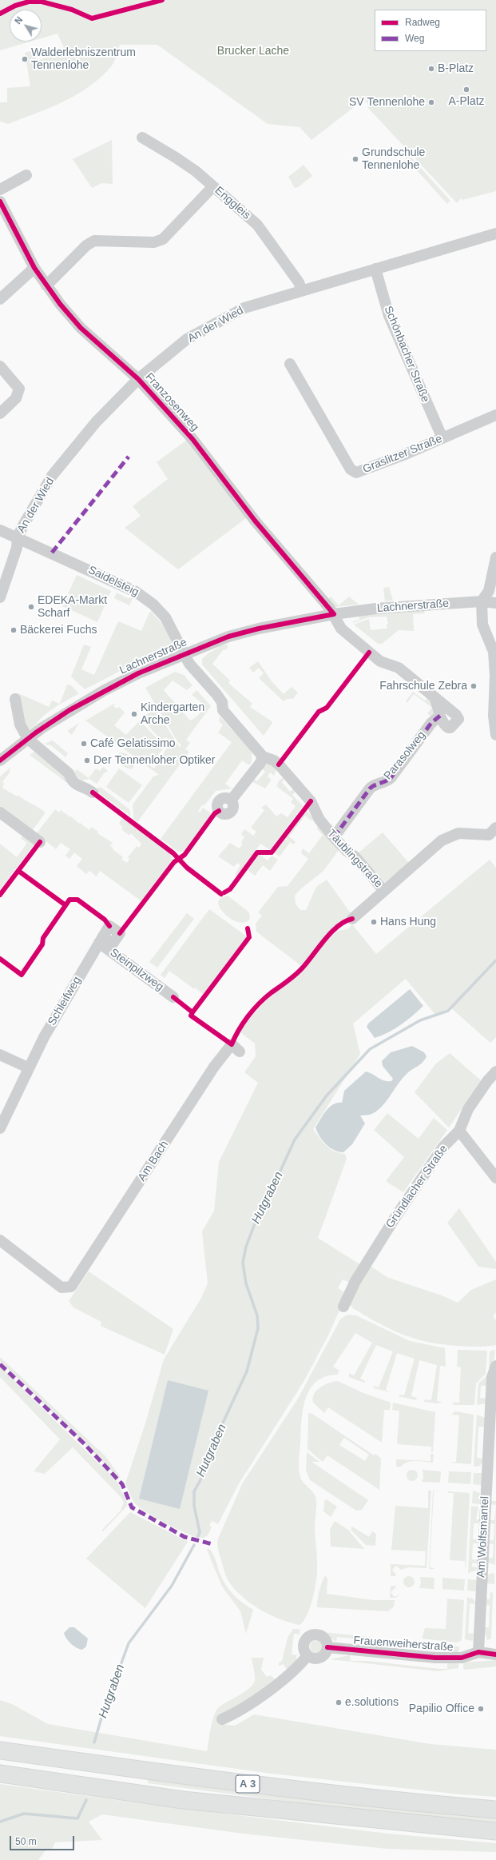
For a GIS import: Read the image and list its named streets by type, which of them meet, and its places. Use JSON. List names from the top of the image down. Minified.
{"streets":{"highway":["A 3"],"street":["Enggleis","An der Wied","Schönbacher Straße","Franzosenweg","Graslitzer Straße","Saidelsteig","Lachnerstraße","Parasolweg","Täublingstraße","Steinpilzweg","Schleifweg","Am Bach","Gründlacher Straße","Am Wolfsmantel","Frauenweiherstraße"]},"crossings":[["Enggleis","An der Wied"],["An der Wied","Schönbacher Straße"],["An der Wied","Franzosenweg"],["An der Wied","Saidelsteig"],["Schönbacher Straße","Graslitzer Straße"],["Franzosenweg","Lachnerstraße"],["Franzosenweg","Parasolweg"],["Saidelsteig","Lachnerstraße"],["Saidelsteig","Täublingstraße"],["Lachnerstraße","Täublingstraße"],["Parasolweg","Täublingstraße"],["Steinpilzweg","Schleifweg"],["Am Wolfsmantel","Frauenweiherstraße"]],"water":["Hutgraben"],"parks":["Brucker Lache"],"places":["Walderlebniszentrum Tennenlohe","B-Platz","A-Platz","SV Tennenlohe","Grundschule Tennenlohe","EDEKA-Markt Scharf","Bäckerei Fuchs","Fahrschule Zebra","Kindergarten Arche","Café Gelatissimo","Der Tennenloher Optiker","Hans Hung","e.solutions","Papilio Office"],"legend":["Radweg","Weg"],"scale_bar":"50 m","north":"top left"}
